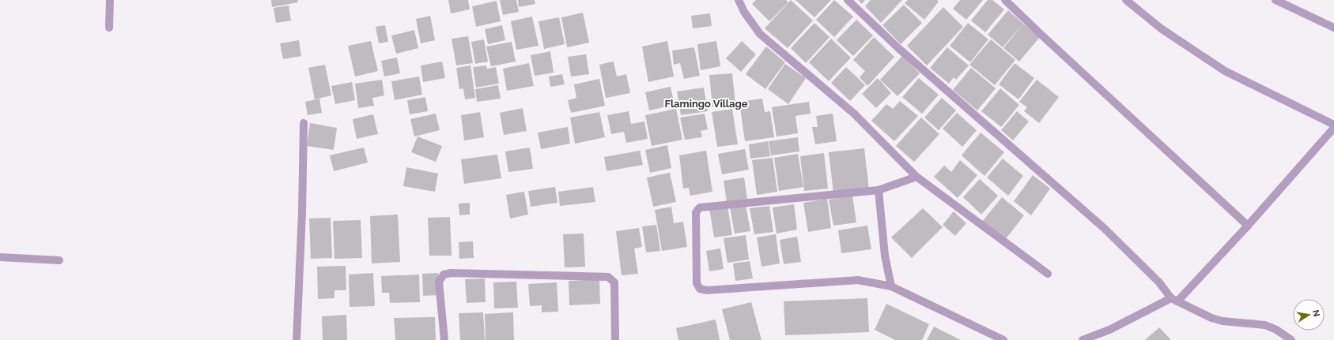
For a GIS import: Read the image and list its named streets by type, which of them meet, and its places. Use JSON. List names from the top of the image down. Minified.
{"districts":["Flamingo Village"],"north":"right"}
